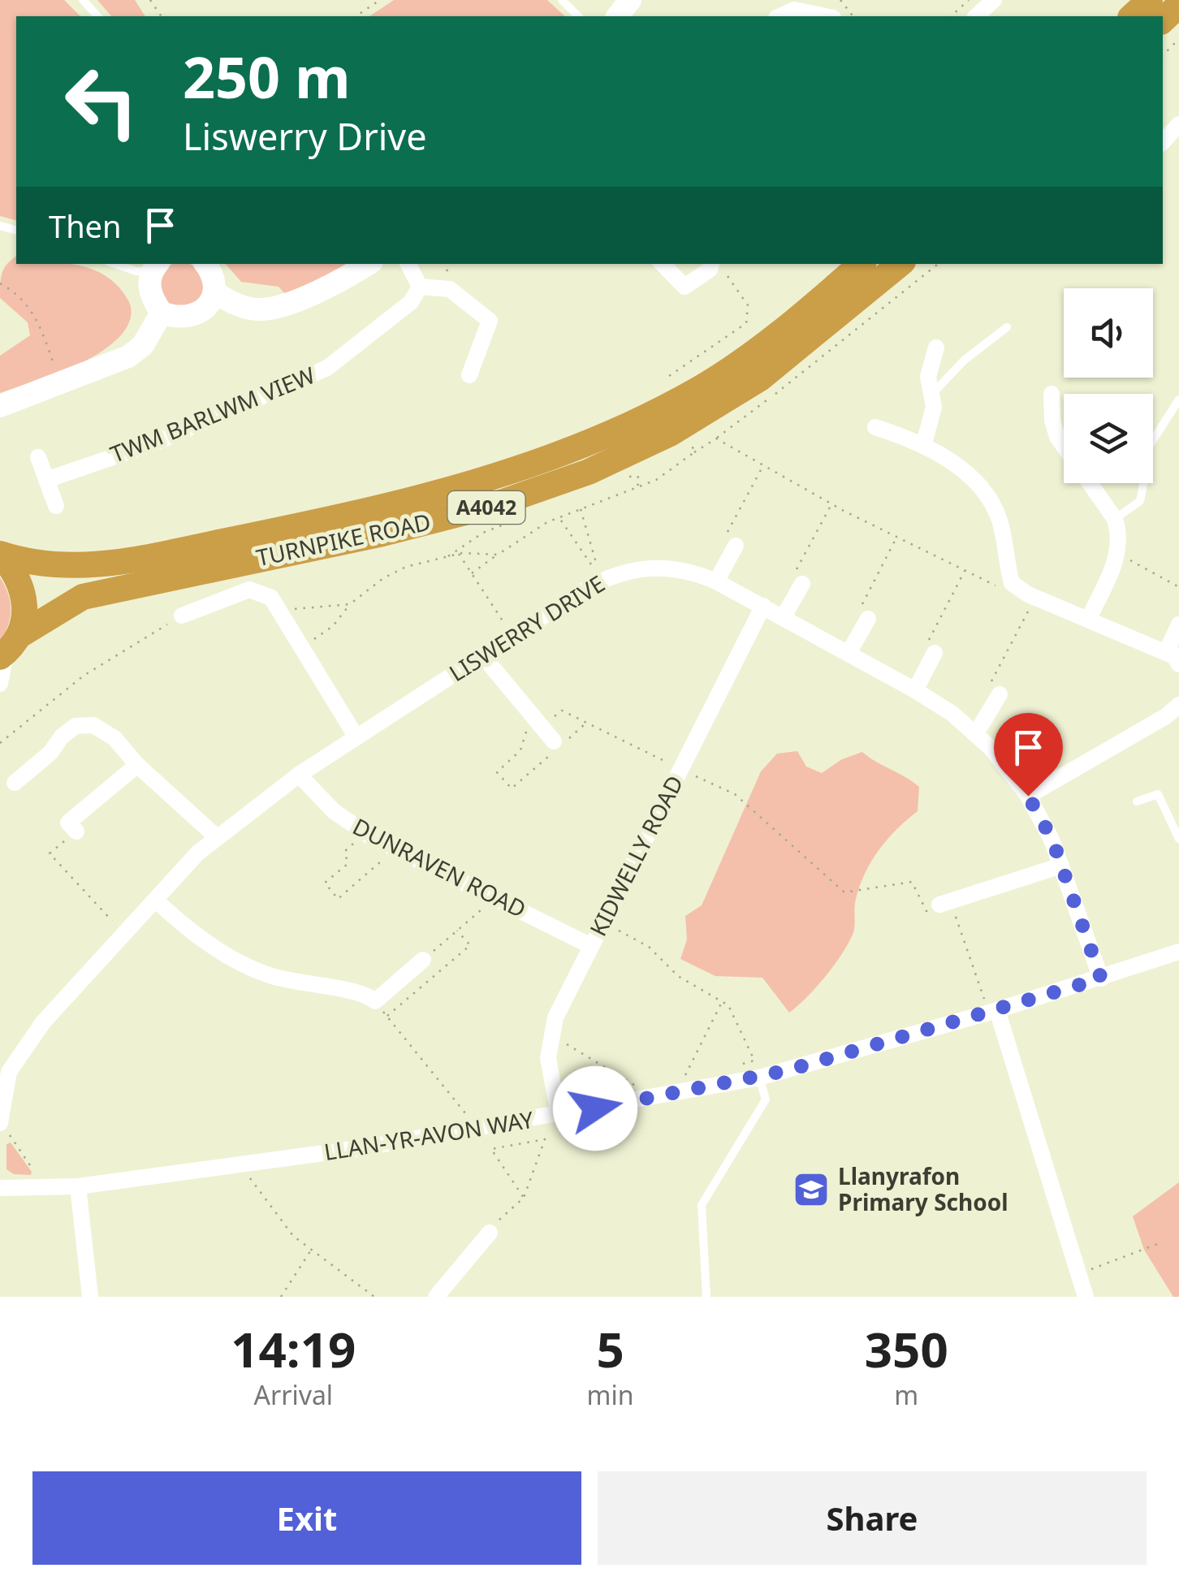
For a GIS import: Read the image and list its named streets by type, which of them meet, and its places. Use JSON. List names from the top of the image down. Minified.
{"streets":{"highway":["A4042","TURNPIKE ROAD"],"street":["TWM BARLWM VIEW","LISWERRY DRIVE","KIDWELLY ROAD","DUNRAVEN ROAD","LLAN-YR-AVON WAY"]},"crossings":[["LISWERRY DRIVE","KIDWELLY ROAD"],["LISWERRY DRIVE","DUNRAVEN ROAD"],["LISWERRY DRIVE","LLAN-YR-AVON WAY"],["KIDWELLY ROAD","DUNRAVEN ROAD"],["KIDWELLY ROAD","LLAN-YR-AVON WAY"]],"places":{"school or university":["Llanyrafon Primary School"]},"page":{"turn":["250 m","Liswerry Drive"],"then":"Then","eta":["14:19","Arrival","5","min","350","m"],"buttons":["Exit","Share"]}}
